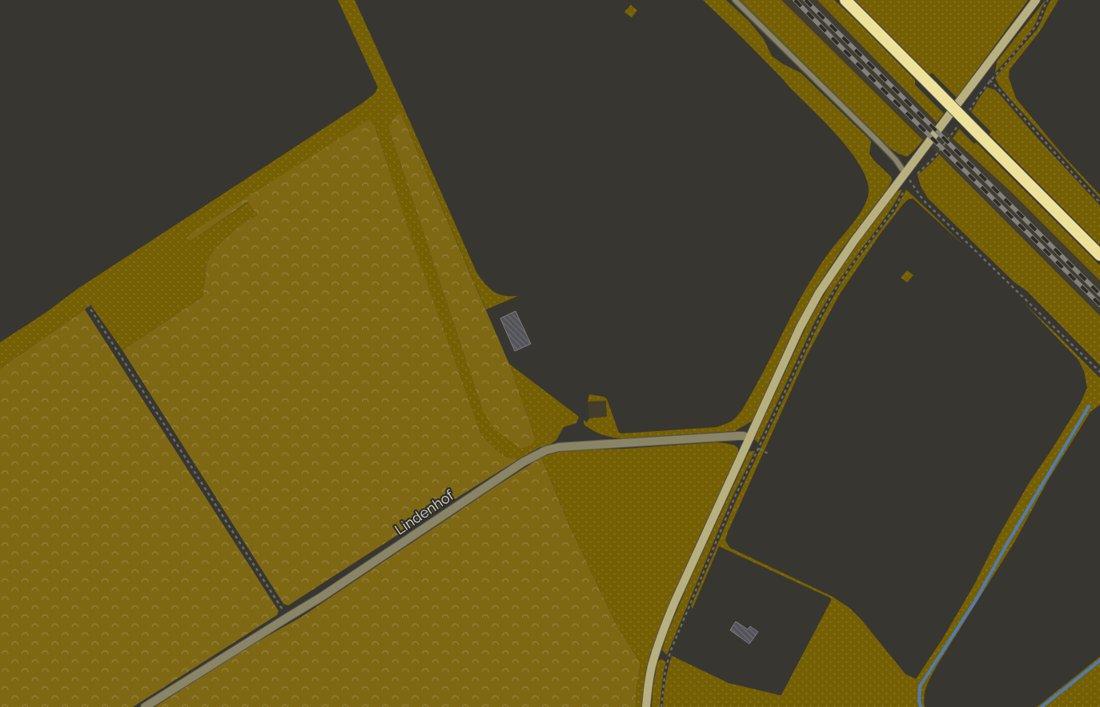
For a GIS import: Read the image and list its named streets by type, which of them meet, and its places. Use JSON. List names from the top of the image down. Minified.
{"streets":{"street":["Lindenhof"]}}
